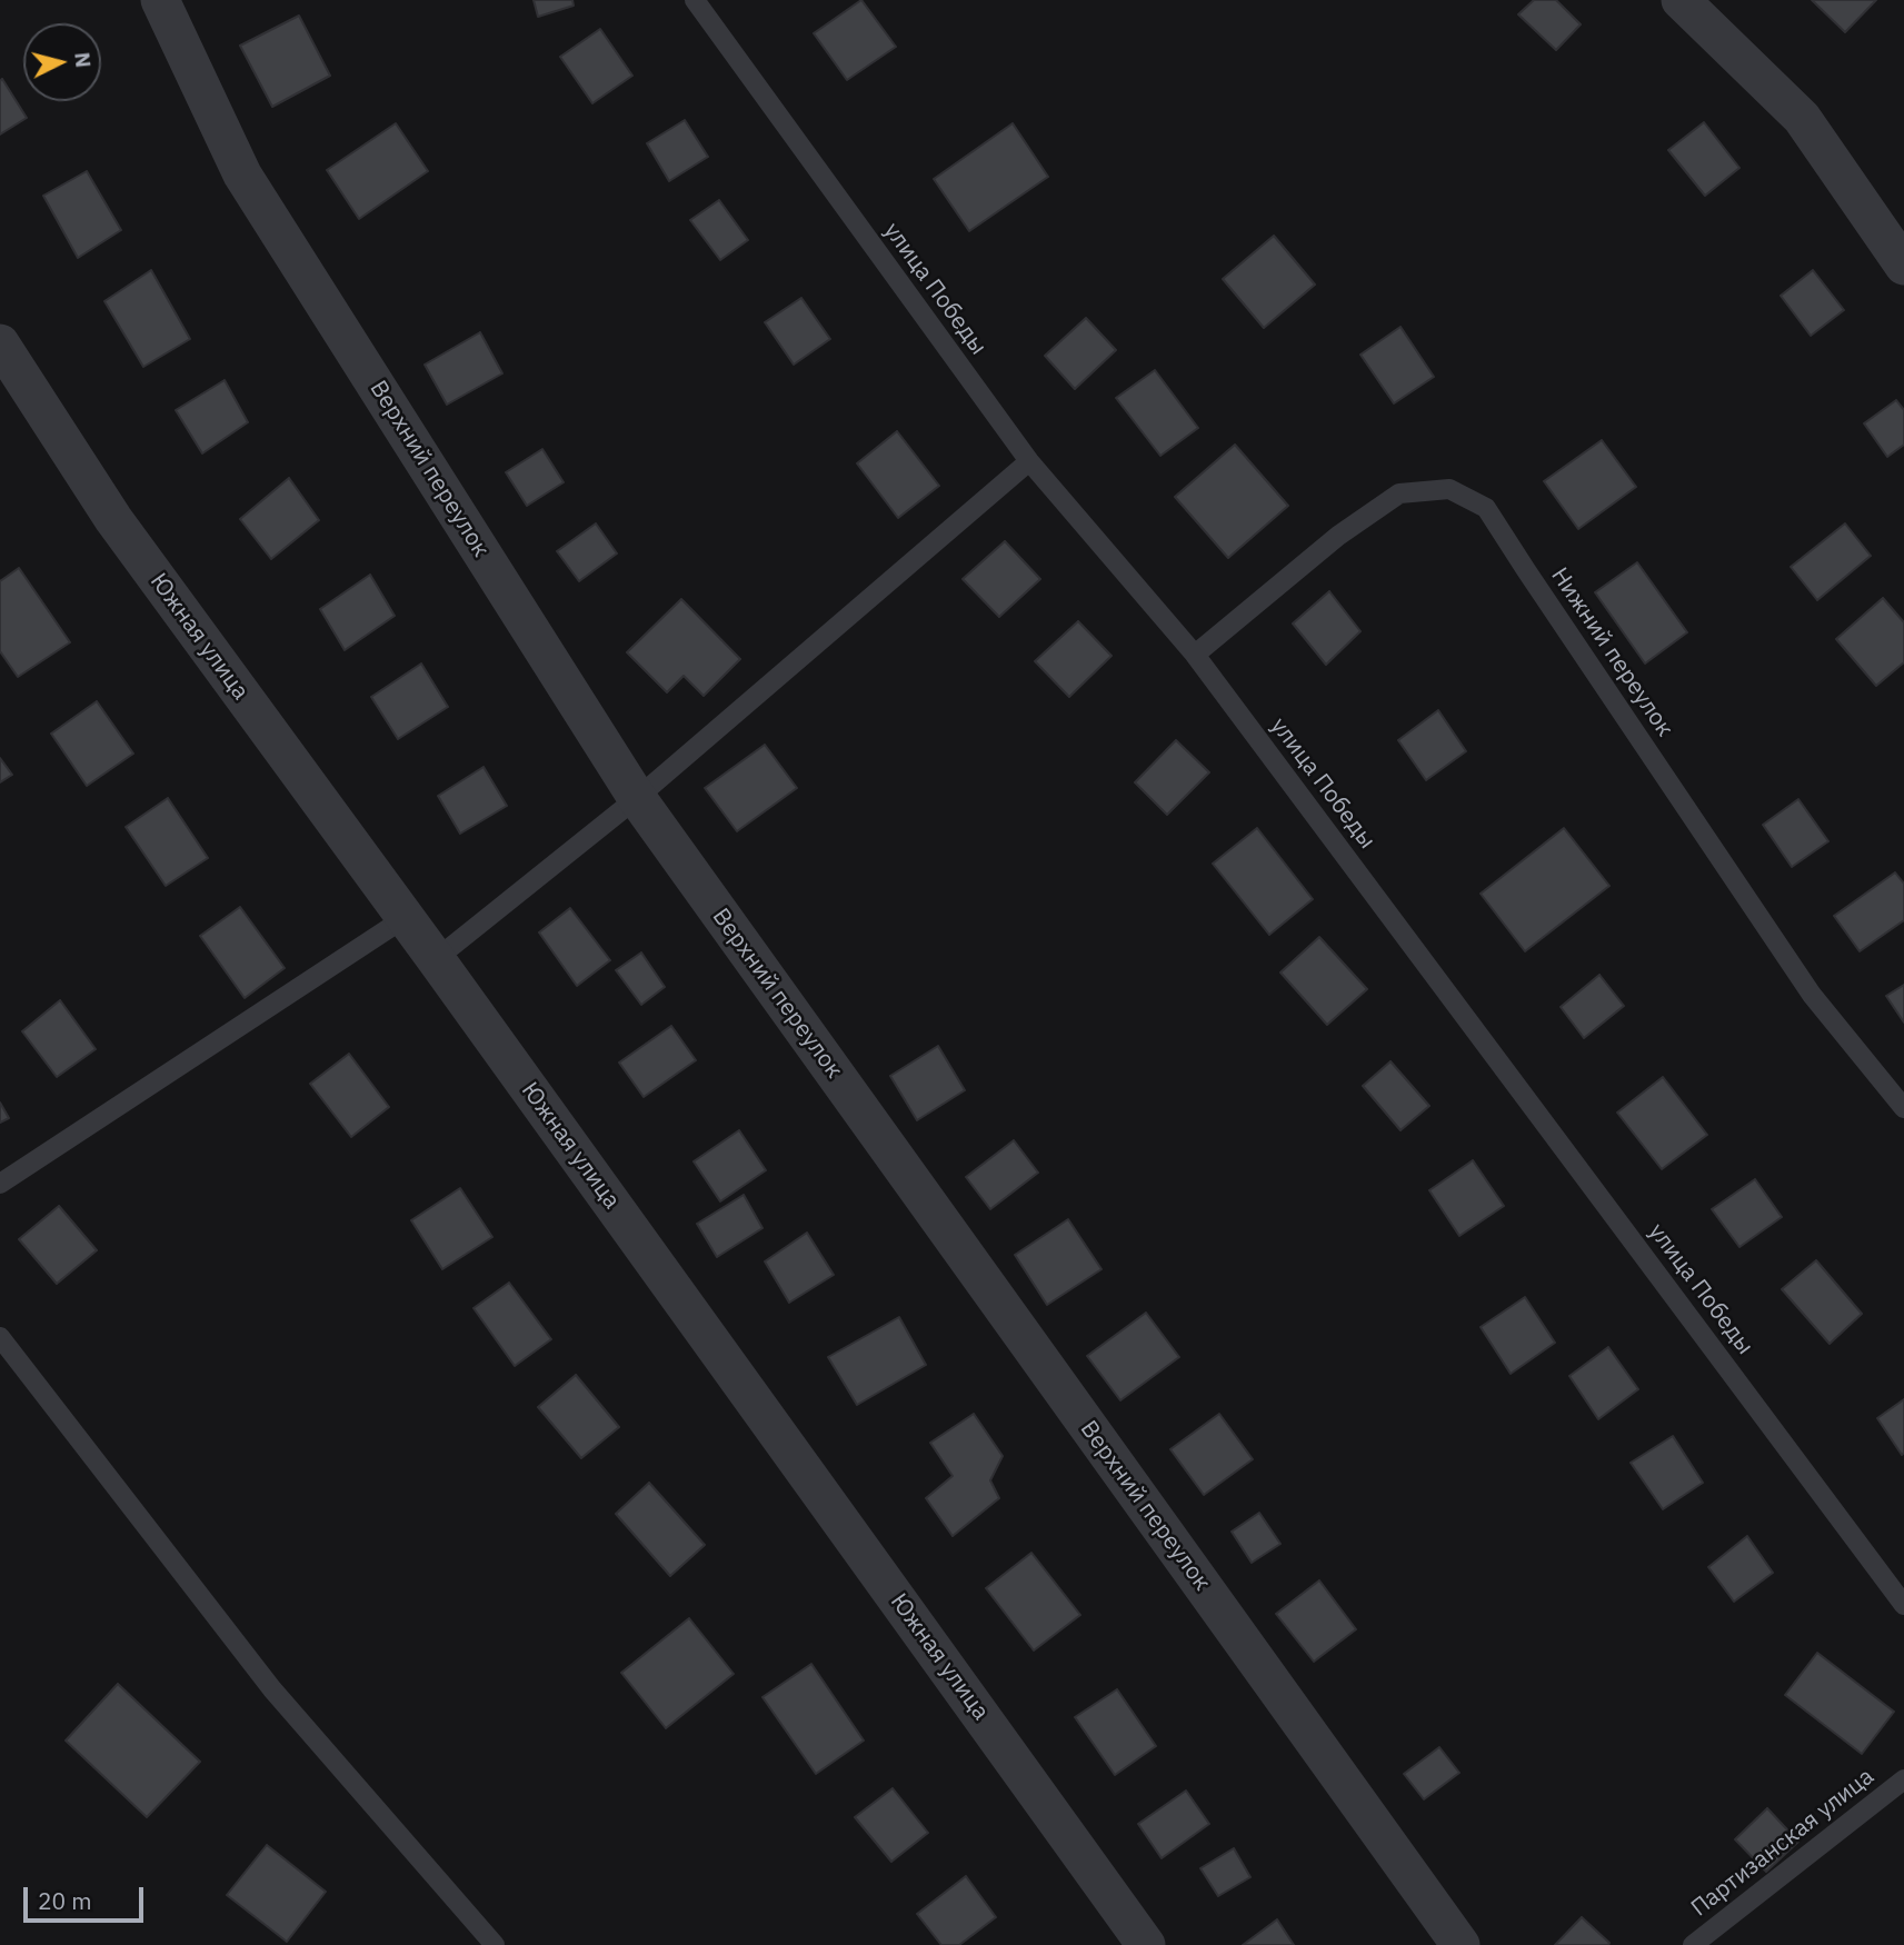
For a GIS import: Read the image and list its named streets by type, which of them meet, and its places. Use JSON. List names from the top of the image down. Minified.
{"streets":{"street":["Верхний переулок","Южная улица"],"lane":["улица Победы","Нижний переулок","Партизанская улица"]},"crossings":[["улица Победы","Нижний переулок"]],"scale_bar":"20 m","north":"right"}
